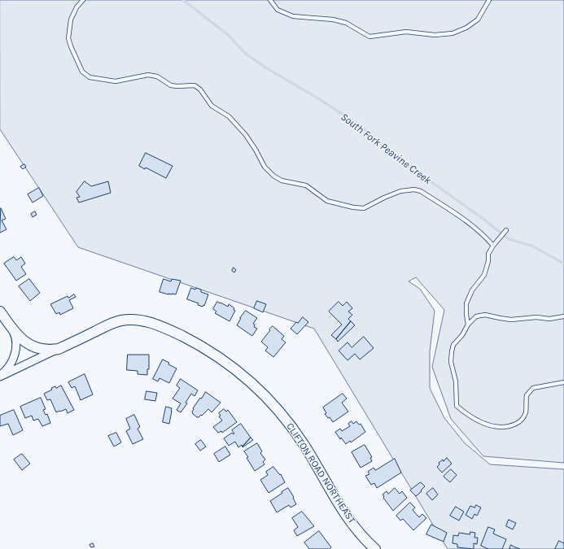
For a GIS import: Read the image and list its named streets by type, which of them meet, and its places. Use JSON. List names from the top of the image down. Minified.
{"streets":{"street":["CLIFTON ROAD NORTHEAST"]},"water":["South Fork Peavine Creek"]}
